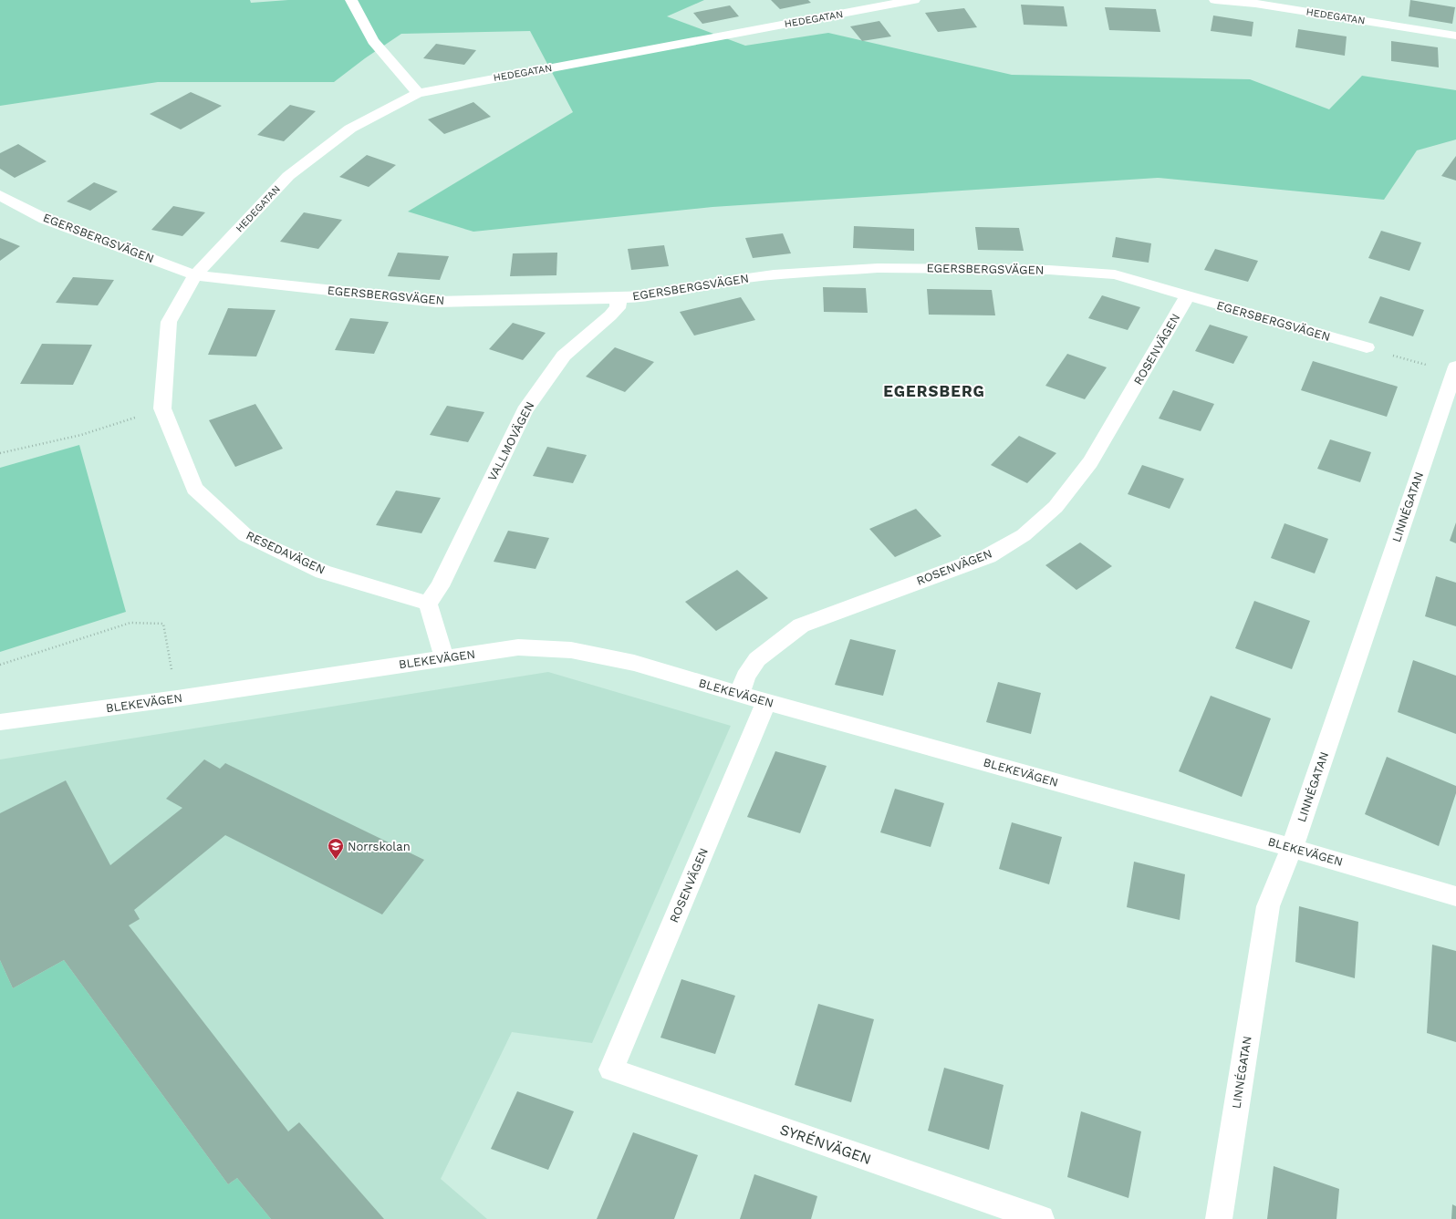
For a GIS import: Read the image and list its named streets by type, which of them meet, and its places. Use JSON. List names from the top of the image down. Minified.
{"streets":{"street":["HEDEGATAN","EGERSBERGSVÄGEN","ROSENVÄGEN","VALLMOVÄGEN","LINNÉGATAN","RESEDAVÄGEN","BLEKEVÄGEN","SYRÉNVÄGEN"]},"crossings":[["HEDEGATAN","EGERSBERGSVÄGEN"],["HEDEGATAN","RESEDAVÄGEN"],["EGERSBERGSVÄGEN","ROSENVÄGEN"],["EGERSBERGSVÄGEN","VALLMOVÄGEN"],["EGERSBERGSVÄGEN","RESEDAVÄGEN"],["ROSENVÄGEN","BLEKEVÄGEN"],["ROSENVÄGEN","SYRÉNVÄGEN"],["VALLMOVÄGEN","RESEDAVÄGEN"],["LINNÉGATAN","BLEKEVÄGEN"]],"districts":["EGERSBERG"],"places":{"school or university":["Norrskolan"]}}
